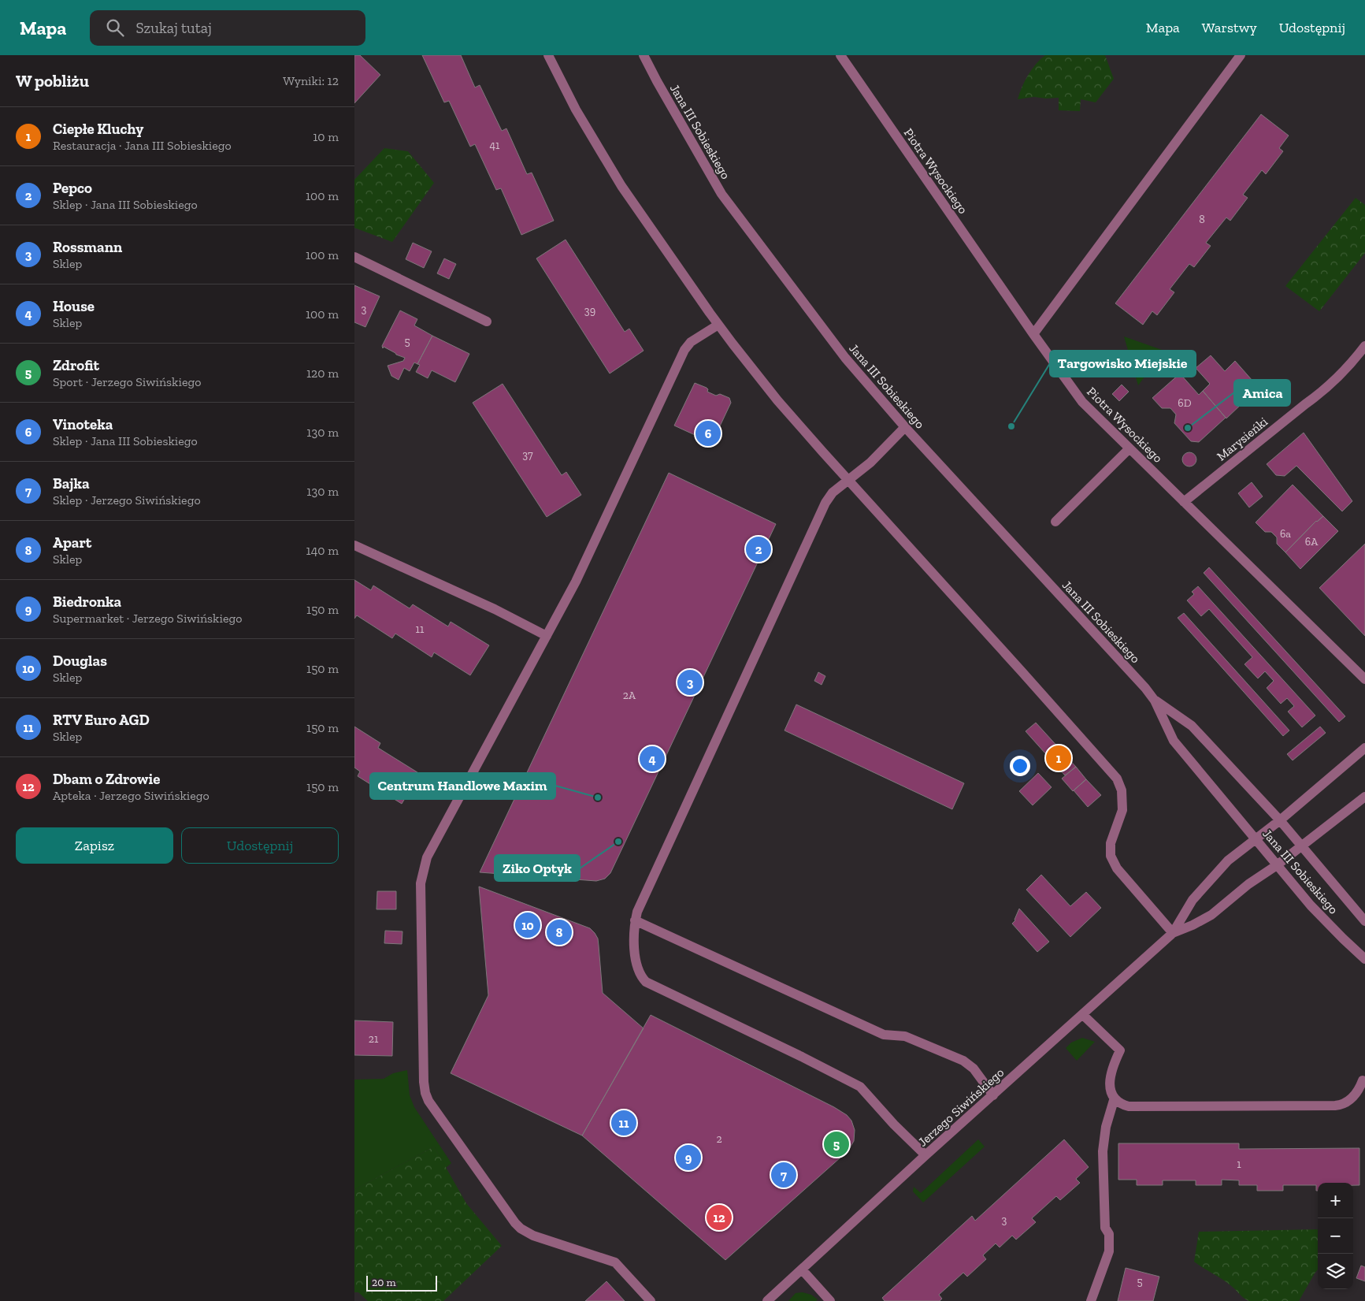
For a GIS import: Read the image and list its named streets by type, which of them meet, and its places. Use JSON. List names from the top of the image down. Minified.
{"streets":{"street":["Jana III Sobieskiego","Piotra Wysockiego","Marysieńki","Jerzego Siwińskiego"]},"crossings":[["Jana III Sobieskiego","Jerzego Siwińskiego"],["Piotra Wysockiego","Marysieńki"]],"places":["Targowisko Miejskie","Amica","Centrum Handlowe Maxim","Ziko Optyk"],"house_numbers":["41","8","3","39","5","6D","37","6a","6A","11","2A","21","2","1","3","5"],"scale_bar":"20 m","page":{"header":"Mapa","search":"Szukaj tutaj","nav":["Mapa","Warstwy","Udostępnij"],"heading":["W pobliżu","Wyniki: 12"],"list":[{"mark":"1","name":"Ciepłe Kluchy","note":"Restauracja · Jana III Sobieskiego","value":"10 m"},{"mark":"2","name":"Pepco","note":"Sklep · Jana III Sobieskiego","value":"100 m"},{"mark":"3","name":"Rossmann","note":"Sklep","value":"100 m"},{"mark":"4","name":"House","note":"Sklep","value":"100 m"},{"mark":"5","name":"Zdrofit","note":"Sport · Jerzego Siwińskiego","value":"120 m"},{"mark":"6","name":"Vinoteka","note":"Sklep · Jana III Sobieskiego","value":"130 m"},{"mark":"7","name":"Bajka","note":"Sklep · Jerzego Siwińskiego","value":"130 m"},{"mark":"8","name":"Apart","note":"Sklep","value":"140 m"},{"mark":"9","name":"Biedronka","note":"Supermarket · Jerzego Siwińskiego","value":"150 m"},{"mark":"10","name":"Douglas","note":"Sklep","value":"150 m"},{"mark":"11","name":"RTV Euro AGD","note":"Sklep","value":"150 m"},{"mark":"12","name":"Dbam o Zdrowie","note":"Apteka · Jerzego Siwińskiego","value":"150 m"}],"pins":["6","2","3","1","4","10","8","11","5","9","7","12"],"buttons":["Zapisz","Udostępnij"],"map_buttons":["+","−"],"scale":"20 m"}}
